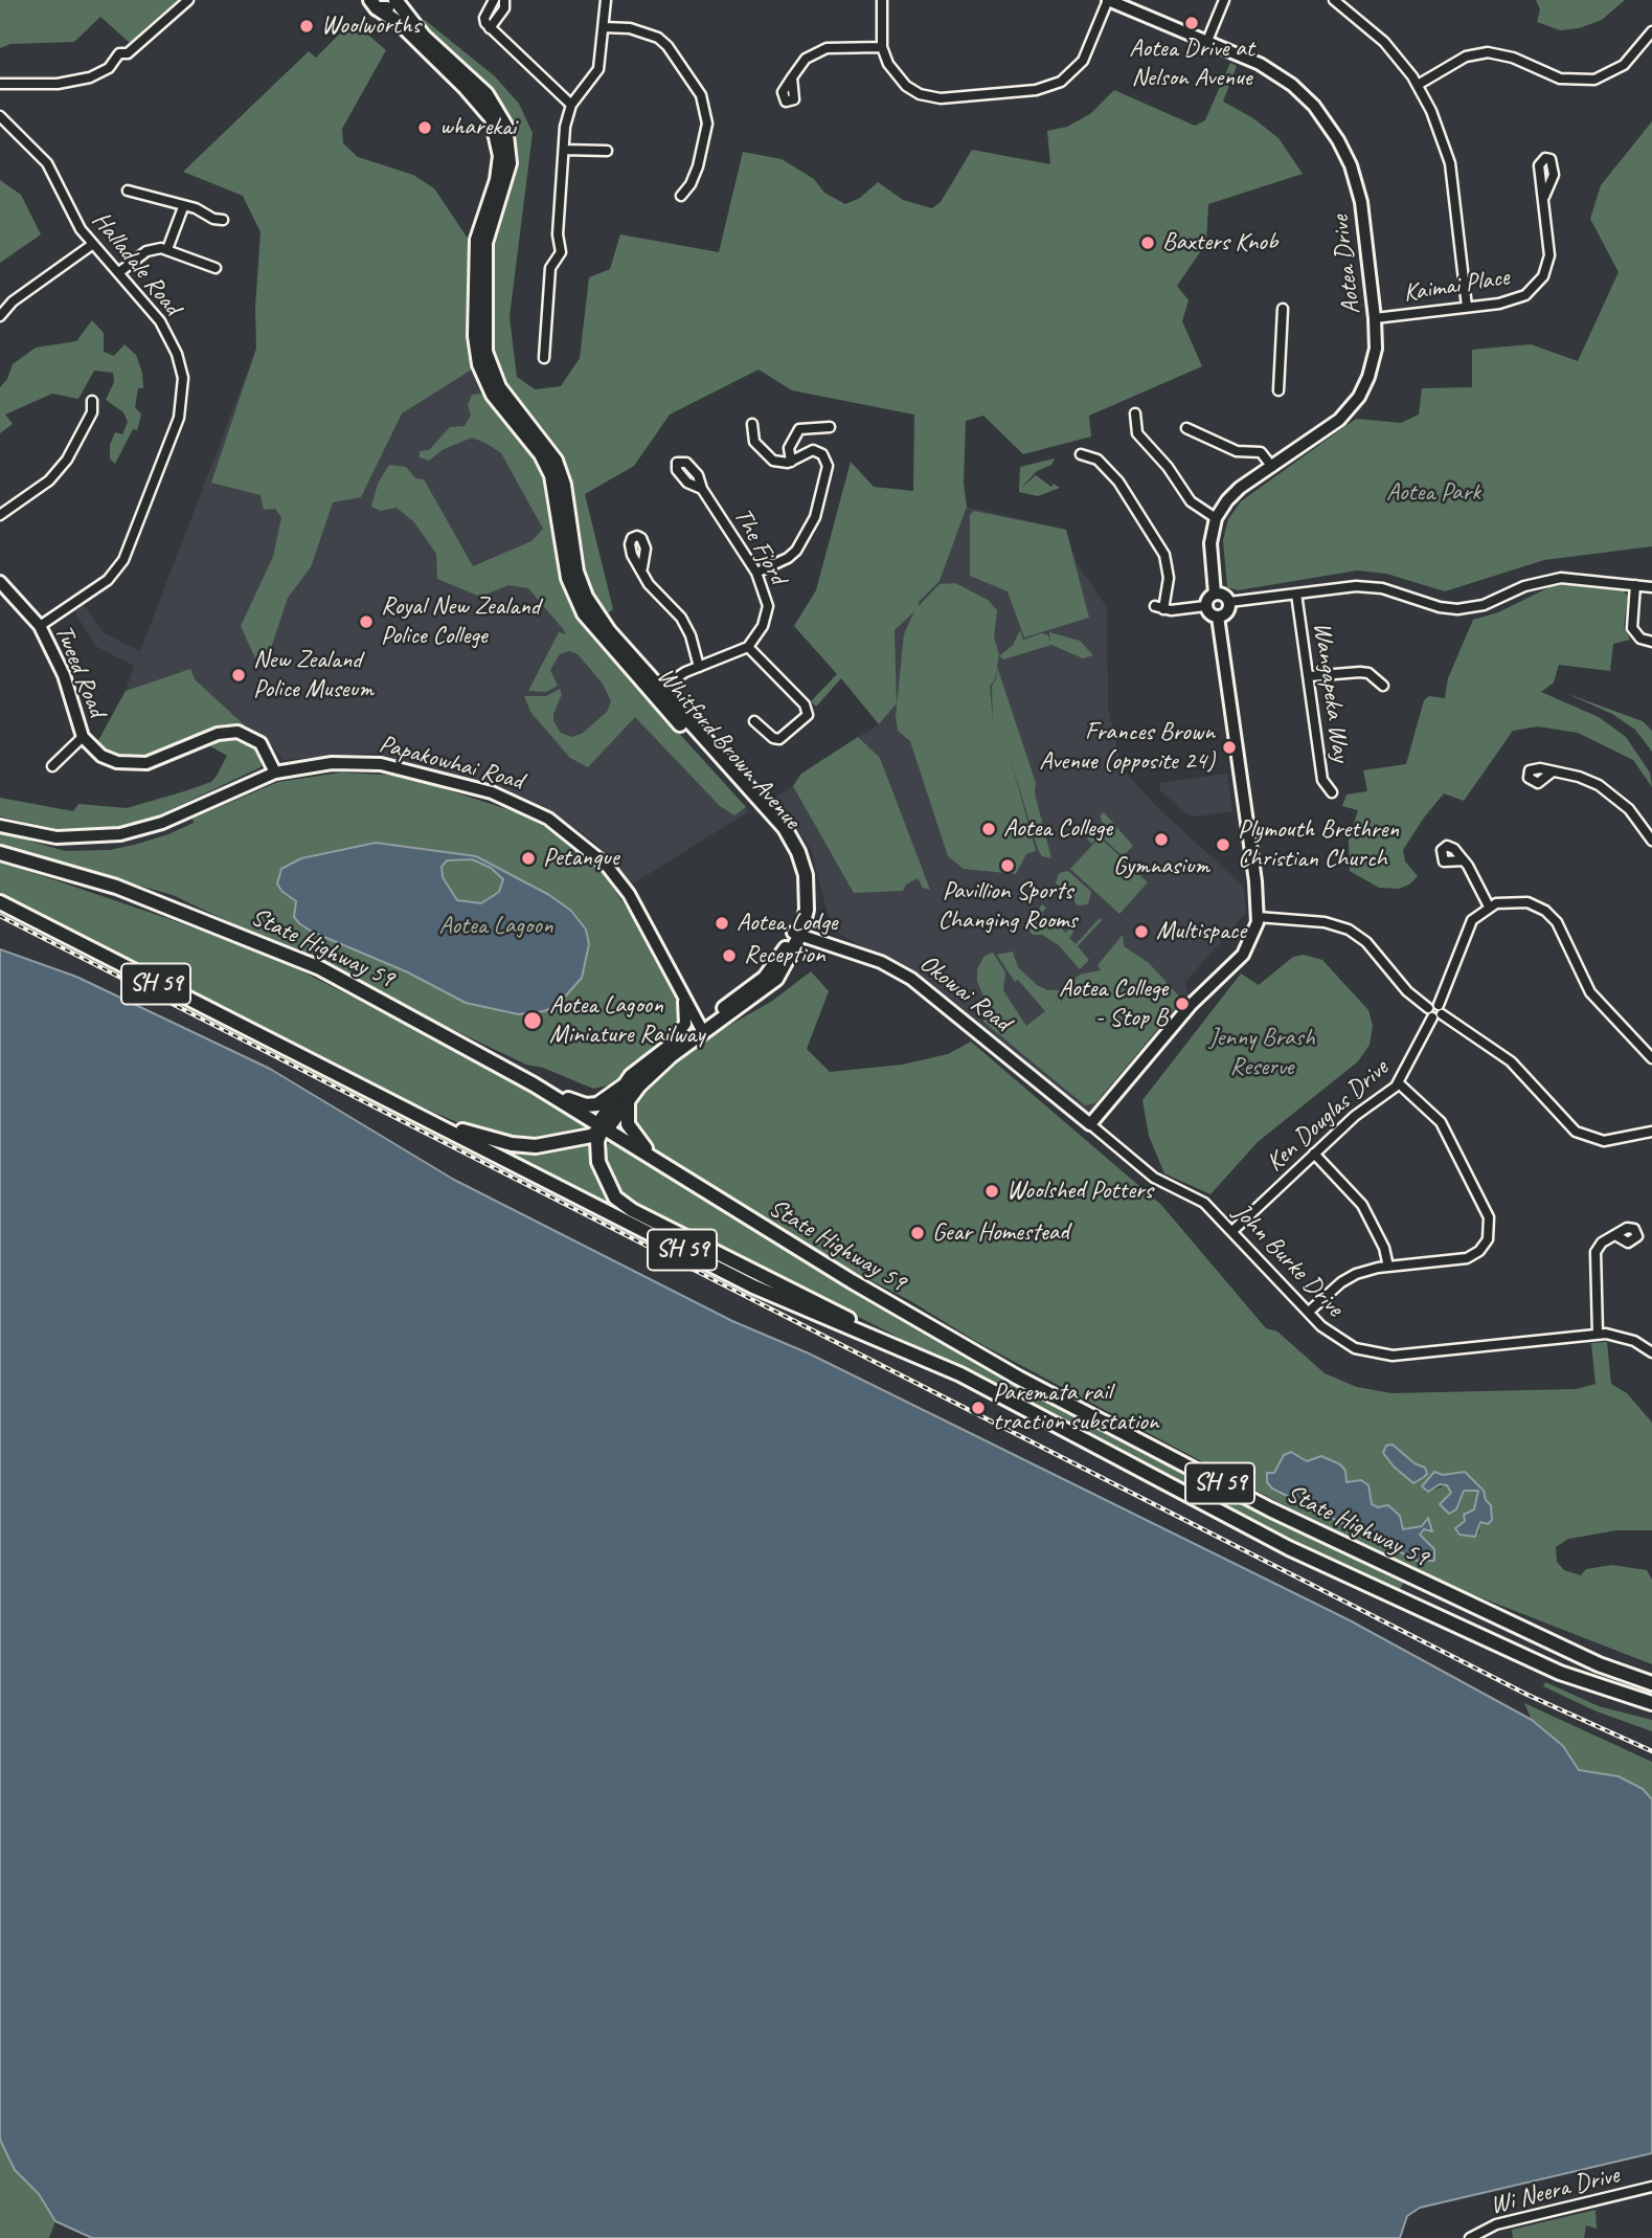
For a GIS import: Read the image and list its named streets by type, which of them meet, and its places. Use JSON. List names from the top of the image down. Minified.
{"streets":{"main road":["Whitford Brown Avenue","State Highway 59","SH 59"],"street":["Halladale Road","Aotea Drive","Kaimai Place","The Fjord","Tweed Road","Wangapeka Way","Papakowhai Road","Okowai Road","Ken Douglas Drive","John Burke Drive","Wi Neera Drive"]},"crossings":[["Halladale Road","Tweed Road"],["Aotea Drive","Kaimai Place"],["Tweed Road","Papakowhai Road"],["Whitford Brown Avenue","Papakowhai Road"],["Whitford Brown Avenue","State Highway 59"],["Whitford Brown Avenue","Okowai Road"],["Okowai Road","John Burke Drive"],["Ken Douglas Drive","John Burke Drive"]],"parks":["Aotea Park","Aotea Lagoon","Jenny Brash Reserve"],"places":["Aotea Drive at Nelson Avenue","Woolworths","wharekai","Baxters Knob","Royal New Zealand Police College","New Zealand Police Museum","Frances Brown Avenue (opposite 24)","Aotea College","Gymnasium","Plymouth Brethren Christian Church","Petanque","Pavillion Sports Changing Rooms","Aotea Lodge","Multispace","Reception","Aotea College - Stop B","Aotea Lagoon Miniature Railway","Woolshed Potters","Gear Homestead","Paremata rail traction substation"]}
